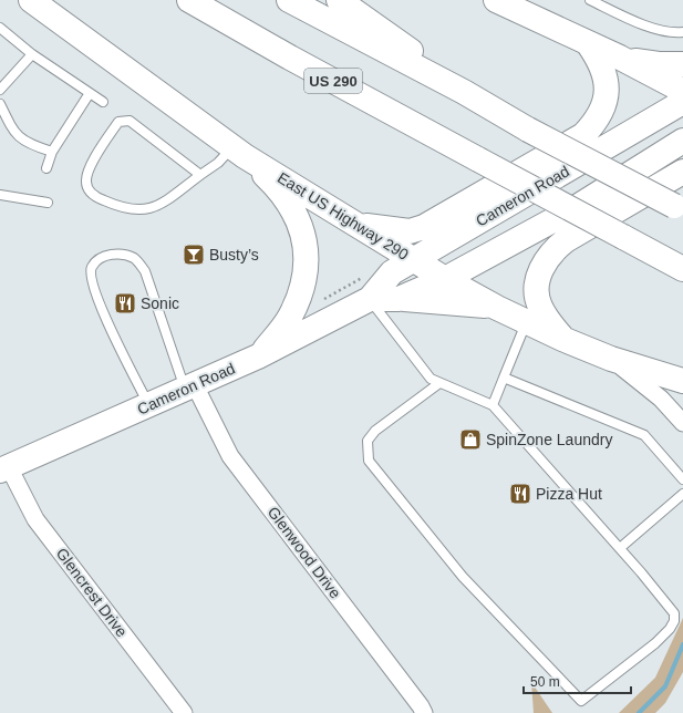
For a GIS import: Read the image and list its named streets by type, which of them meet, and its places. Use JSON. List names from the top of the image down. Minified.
{"streets":{"main road":["US 290","Cameron Road","East US Highway 290"],"street":["Glenwood Drive","Glencrest Drive"]},"crossings":[["Cameron Road","East US Highway 290"],["Cameron Road","Glenwood Drive"],["Cameron Road","Glencrest Drive"]],"places":{"bar":["Busty’s"],"restaurant":["Sonic","Pizza Hut"],"shop":["SpinZone Laundry"]},"scale_bar":"50 m"}
